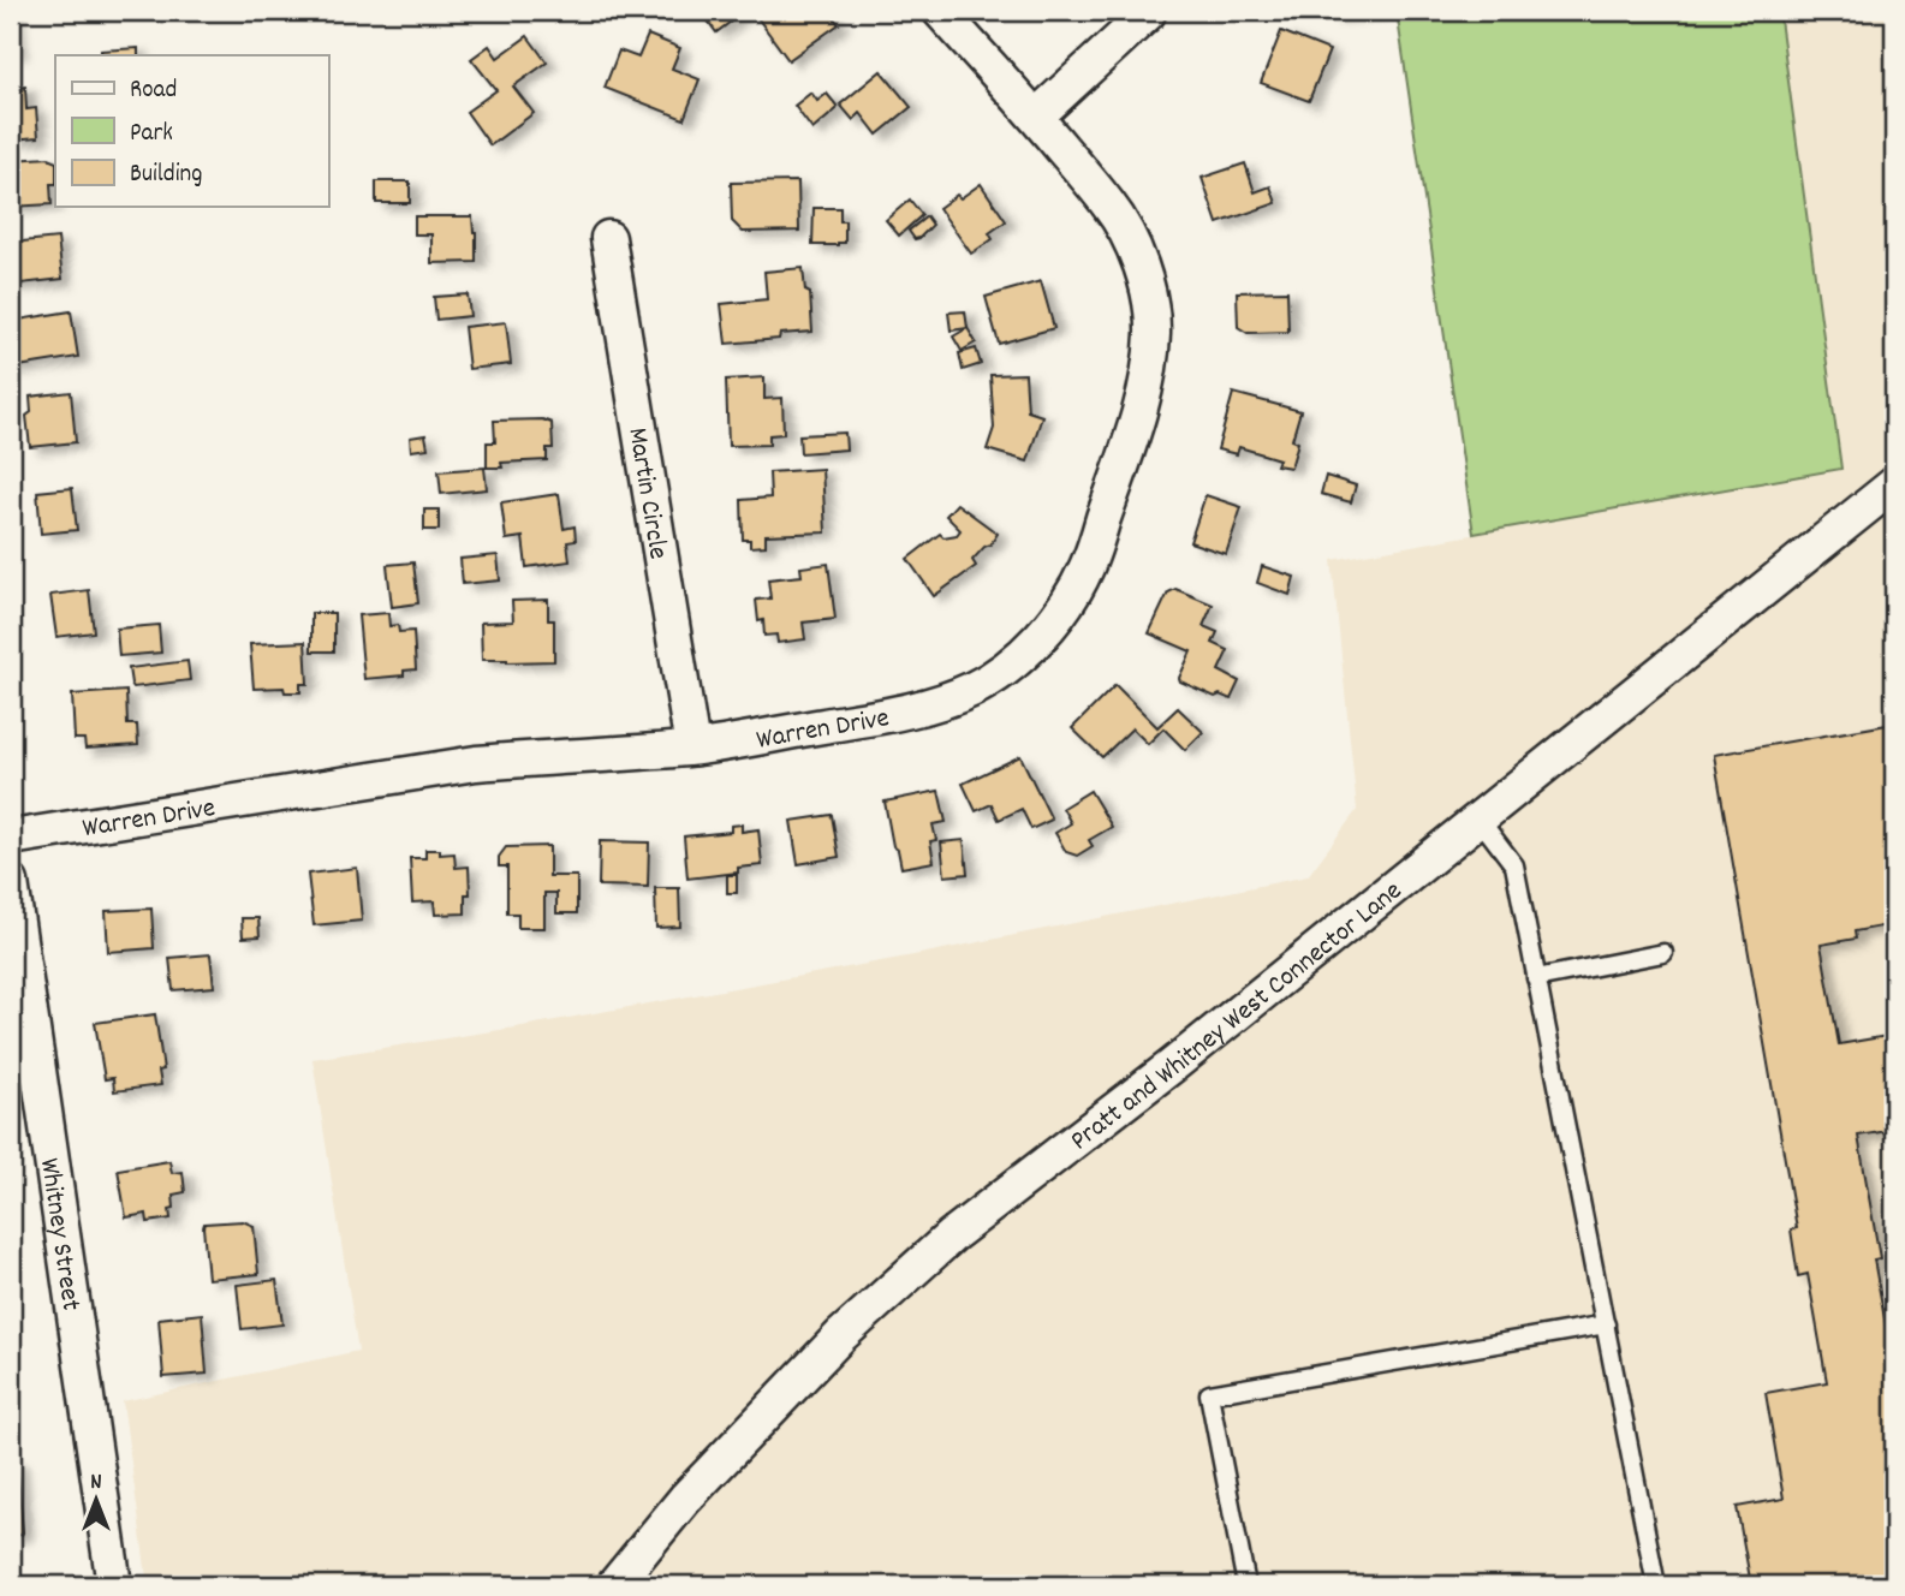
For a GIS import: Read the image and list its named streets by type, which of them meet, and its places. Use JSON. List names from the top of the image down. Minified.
{"streets":{"street":["Martin Circle","Warren Drive","Pratt and Whitney West Connector Lane","Whitney Street"]},"crossings":[["Martin Circle","Warren Drive"]],"legend":["Road","Park","Building"],"north":"top"}
